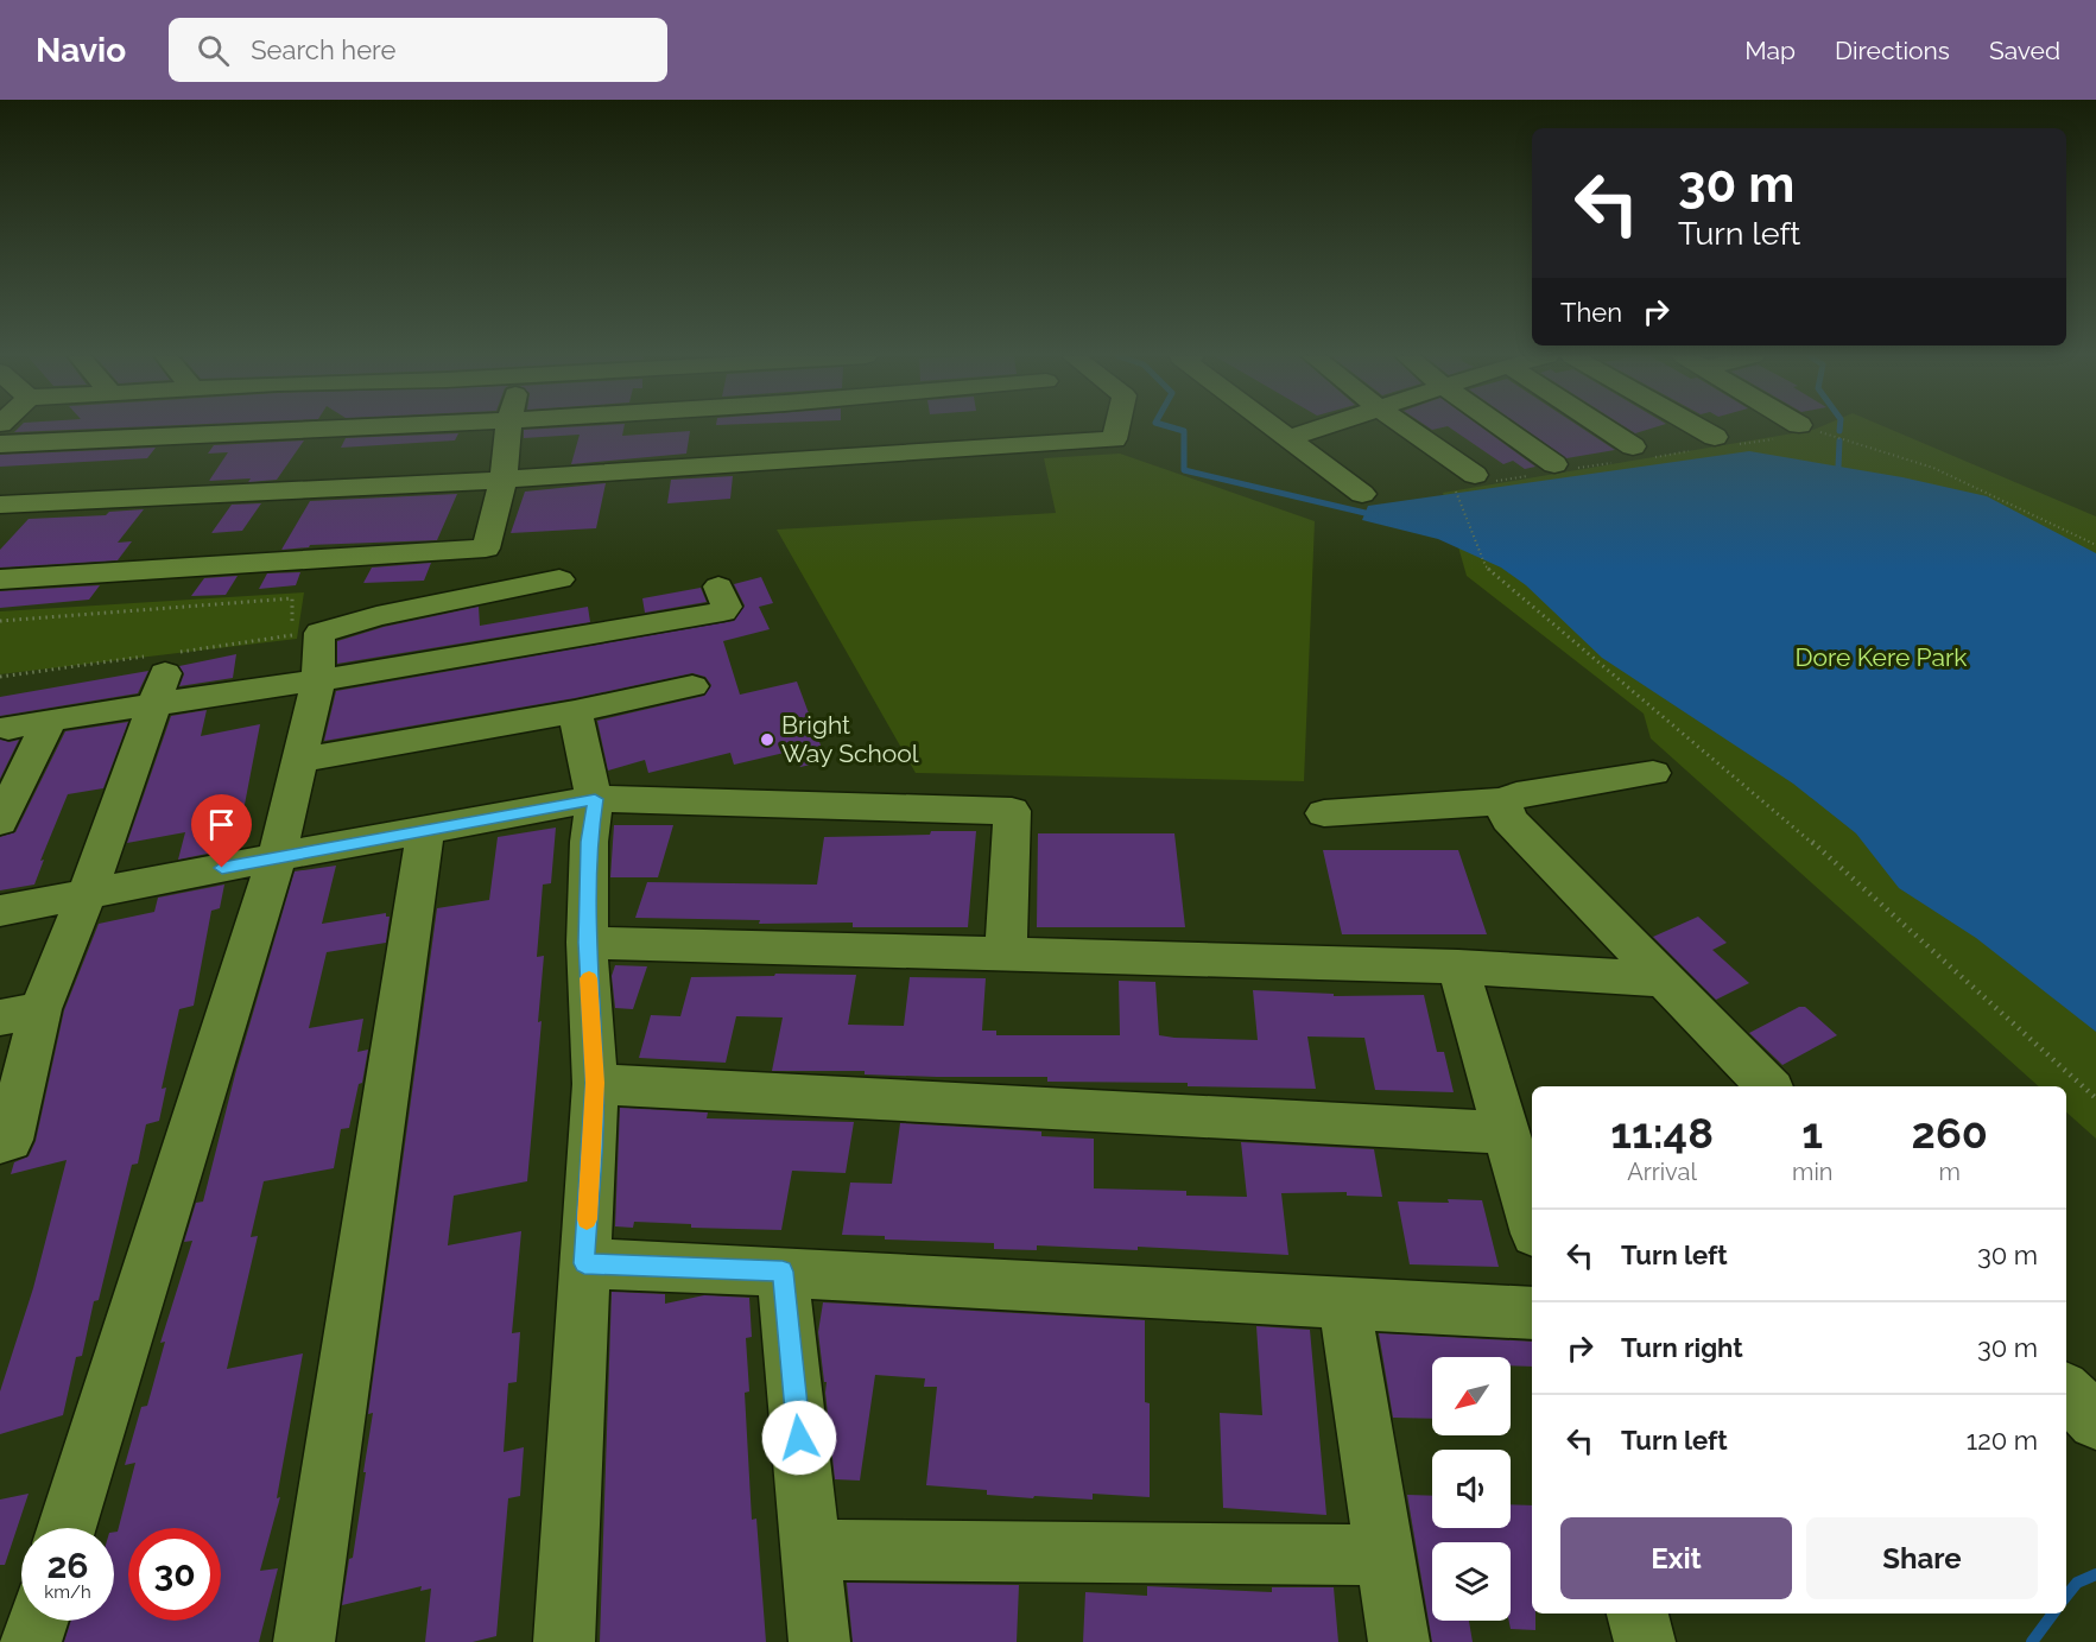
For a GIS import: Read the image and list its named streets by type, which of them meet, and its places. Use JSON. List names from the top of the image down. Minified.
{"parks":["Dore Kere Park"],"places":["Bright Way School"],"north":"bottom left","page":{"header":"Navio","search":"Search here","nav":["Map","Directions","Saved"],"turn":["30 m","Turn left"],"then":"Then","eta":["11:48","Arrival","1","min","260","m"],"list":[{"name":"Turn left","value":"30 m"},{"name":"Turn right","value":"30 m"},{"name":"Turn left","value":"120 m"}],"buttons":["Exit","Share"],"speed":"26 km/h","limit":"30"}}
